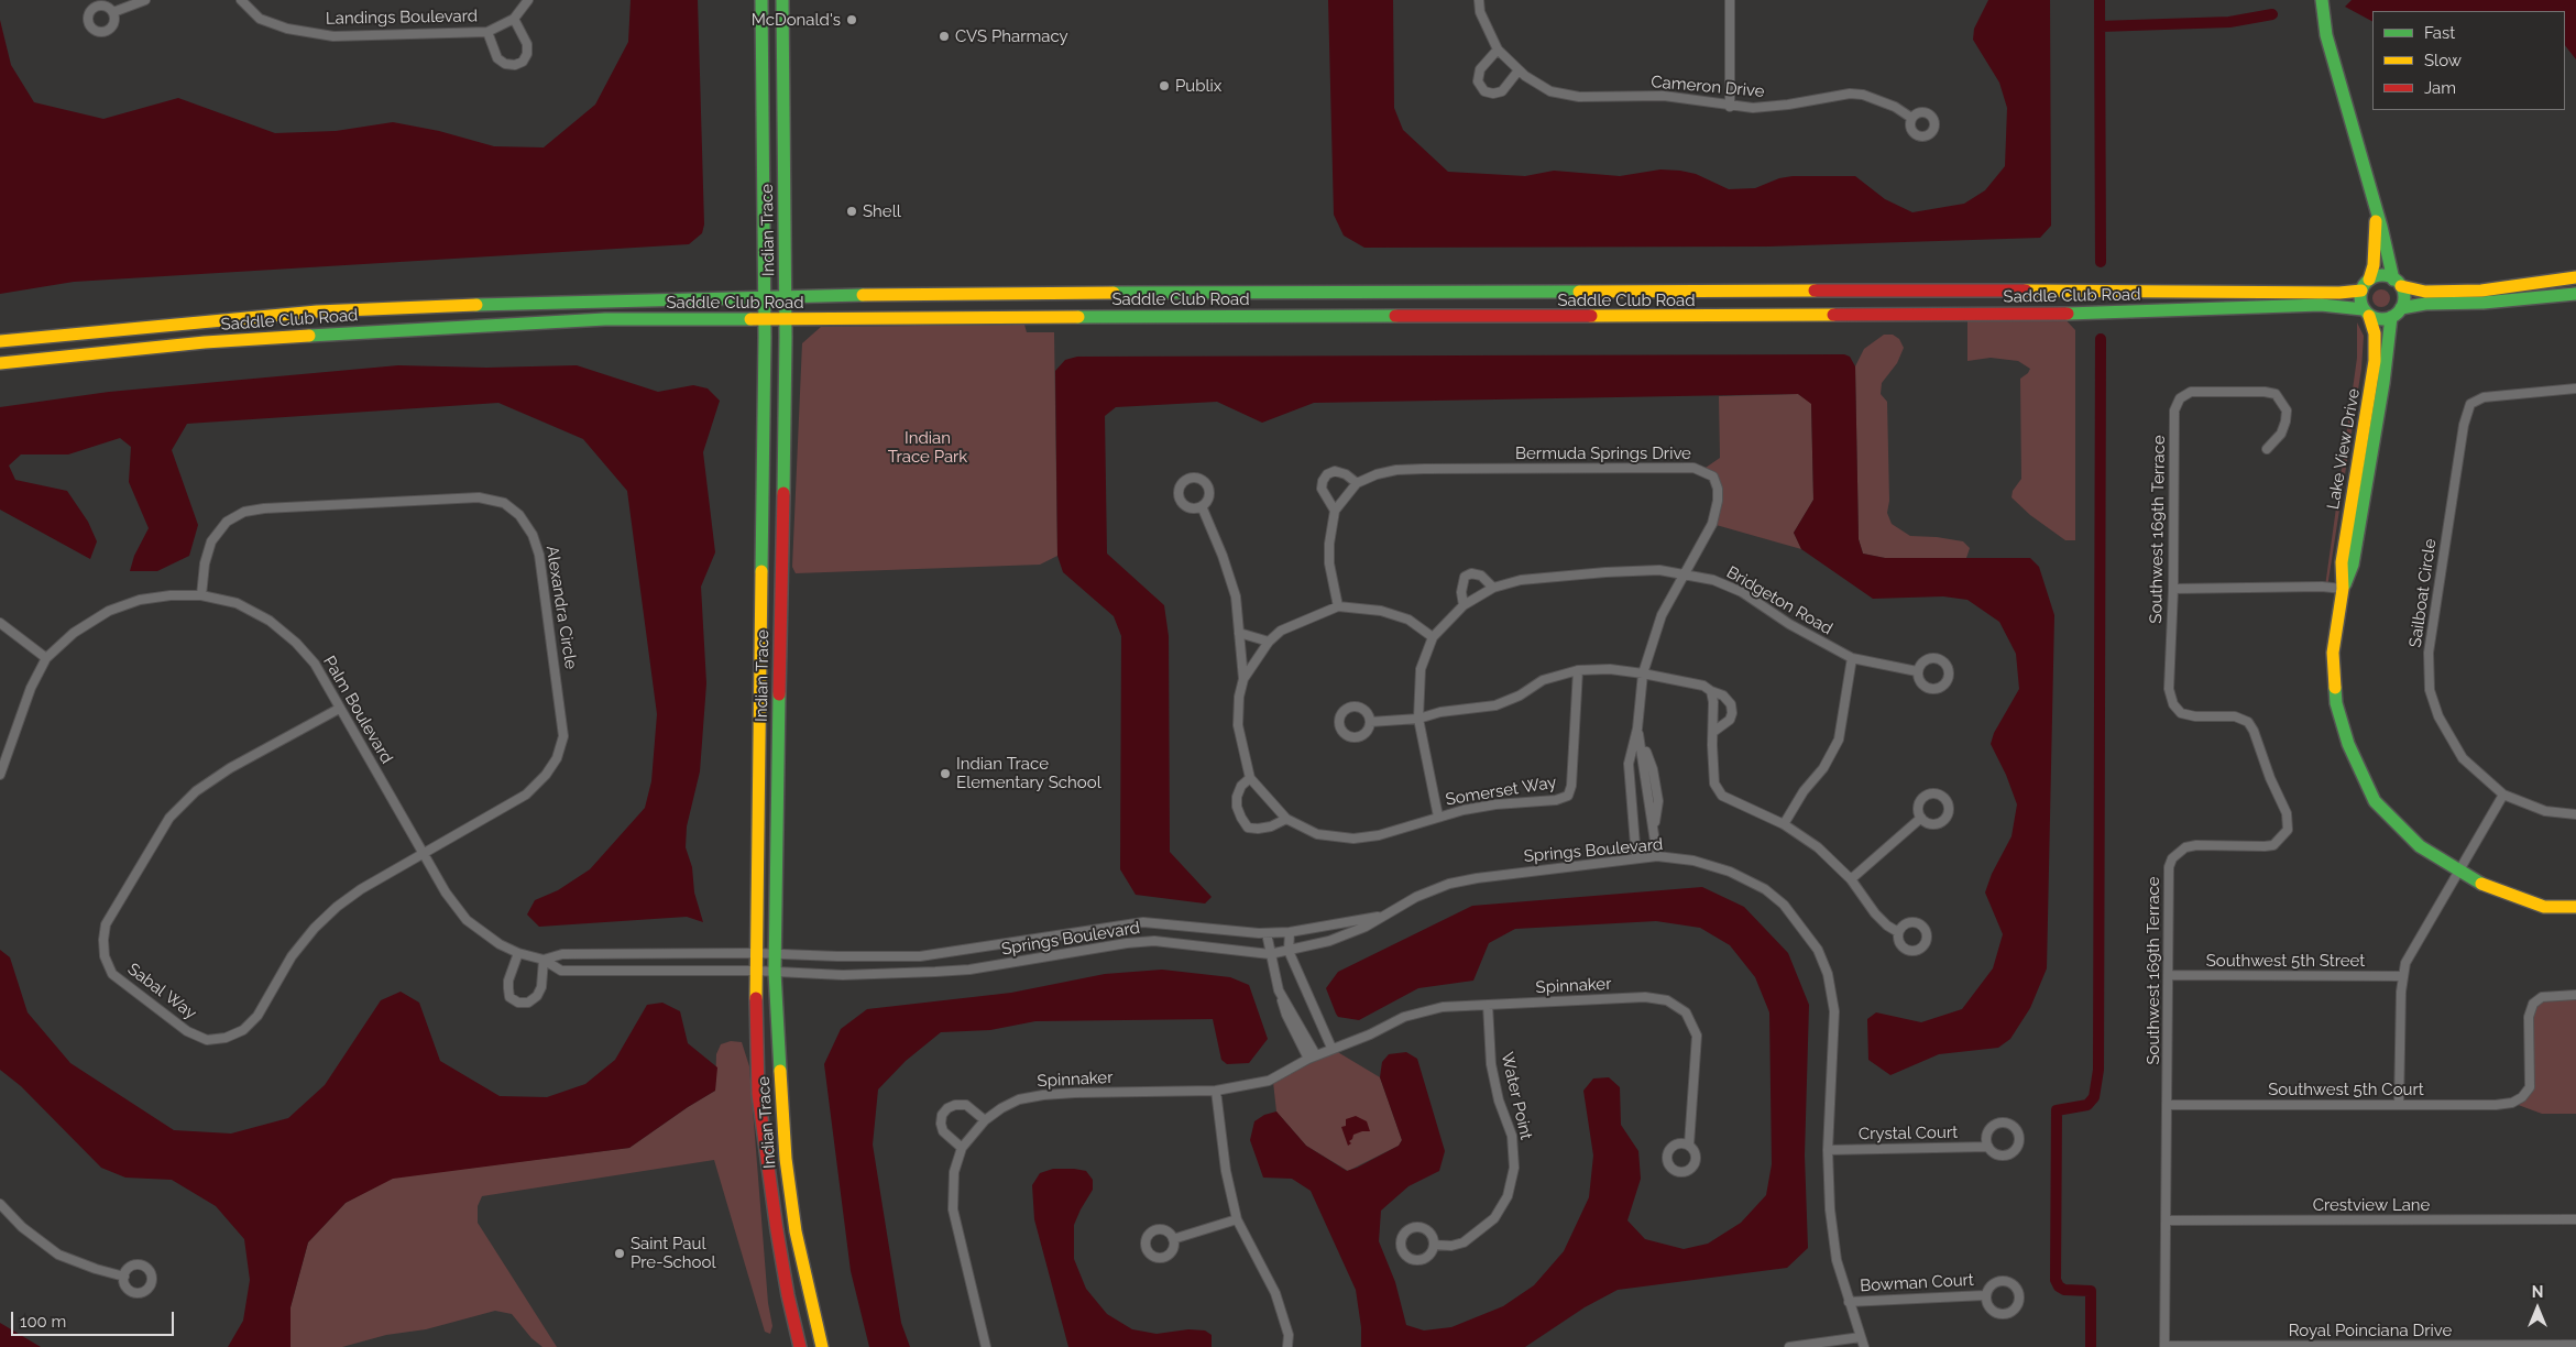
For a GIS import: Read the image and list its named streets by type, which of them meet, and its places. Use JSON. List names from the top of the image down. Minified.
{"streets":{"street":["Landings Boulevard","Cameron Drive","Indian Trace","Saddle Club Road","Lake View Drive","Bermuda Springs Drive","Southwest 169th Terrace","Sailboat Circle","Bridgeton Road","Alexandra Circle","Palm Boulevard","Somerset Way","Springs Boulevard","Southwest 5th Street","Spinnaker","Sabal Way","Southwest 5th Court","Water Point","Crystal Court","Crestview Lane","Bowman Court","Royal Poinciana Drive"]},"crossings":[["Indian Trace","Saddle Club Road"],["Indian Trace","Palm Boulevard"],["Indian Trace","Springs Boulevard"],["Saddle Club Road","Lake View Drive"],["Bermuda Springs Drive","Bridgeton Road"],["Bermuda Springs Drive","Springs Boulevard"],["Southwest 169th Terrace","Southwest 5th Street"],["Southwest 169th Terrace","Southwest 5th Court"],["Southwest 169th Terrace","Crestview Lane"],["Southwest 169th Terrace","Royal Poinciana Drive"],["Bridgeton Road","Somerset Way"],["Alexandra Circle","Palm Boulevard"],["Alexandra Circle","Sabal Way"],["Palm Boulevard","Springs Boulevard"],["Palm Boulevard","Sabal Way"],["Springs Boulevard","Crystal Court"],["Springs Boulevard","Bowman Court"],["Spinnaker","Water Point"]],"parks":["Indian Trace Park"],"places":["McDonald's","CVS Pharmacy","Publix","Shell","Indian Trace Elementary School","Saint Paul Pre-School"],"legend":["Fast","Slow","Jam"],"scale_bar":"100 m","north":"top"}
